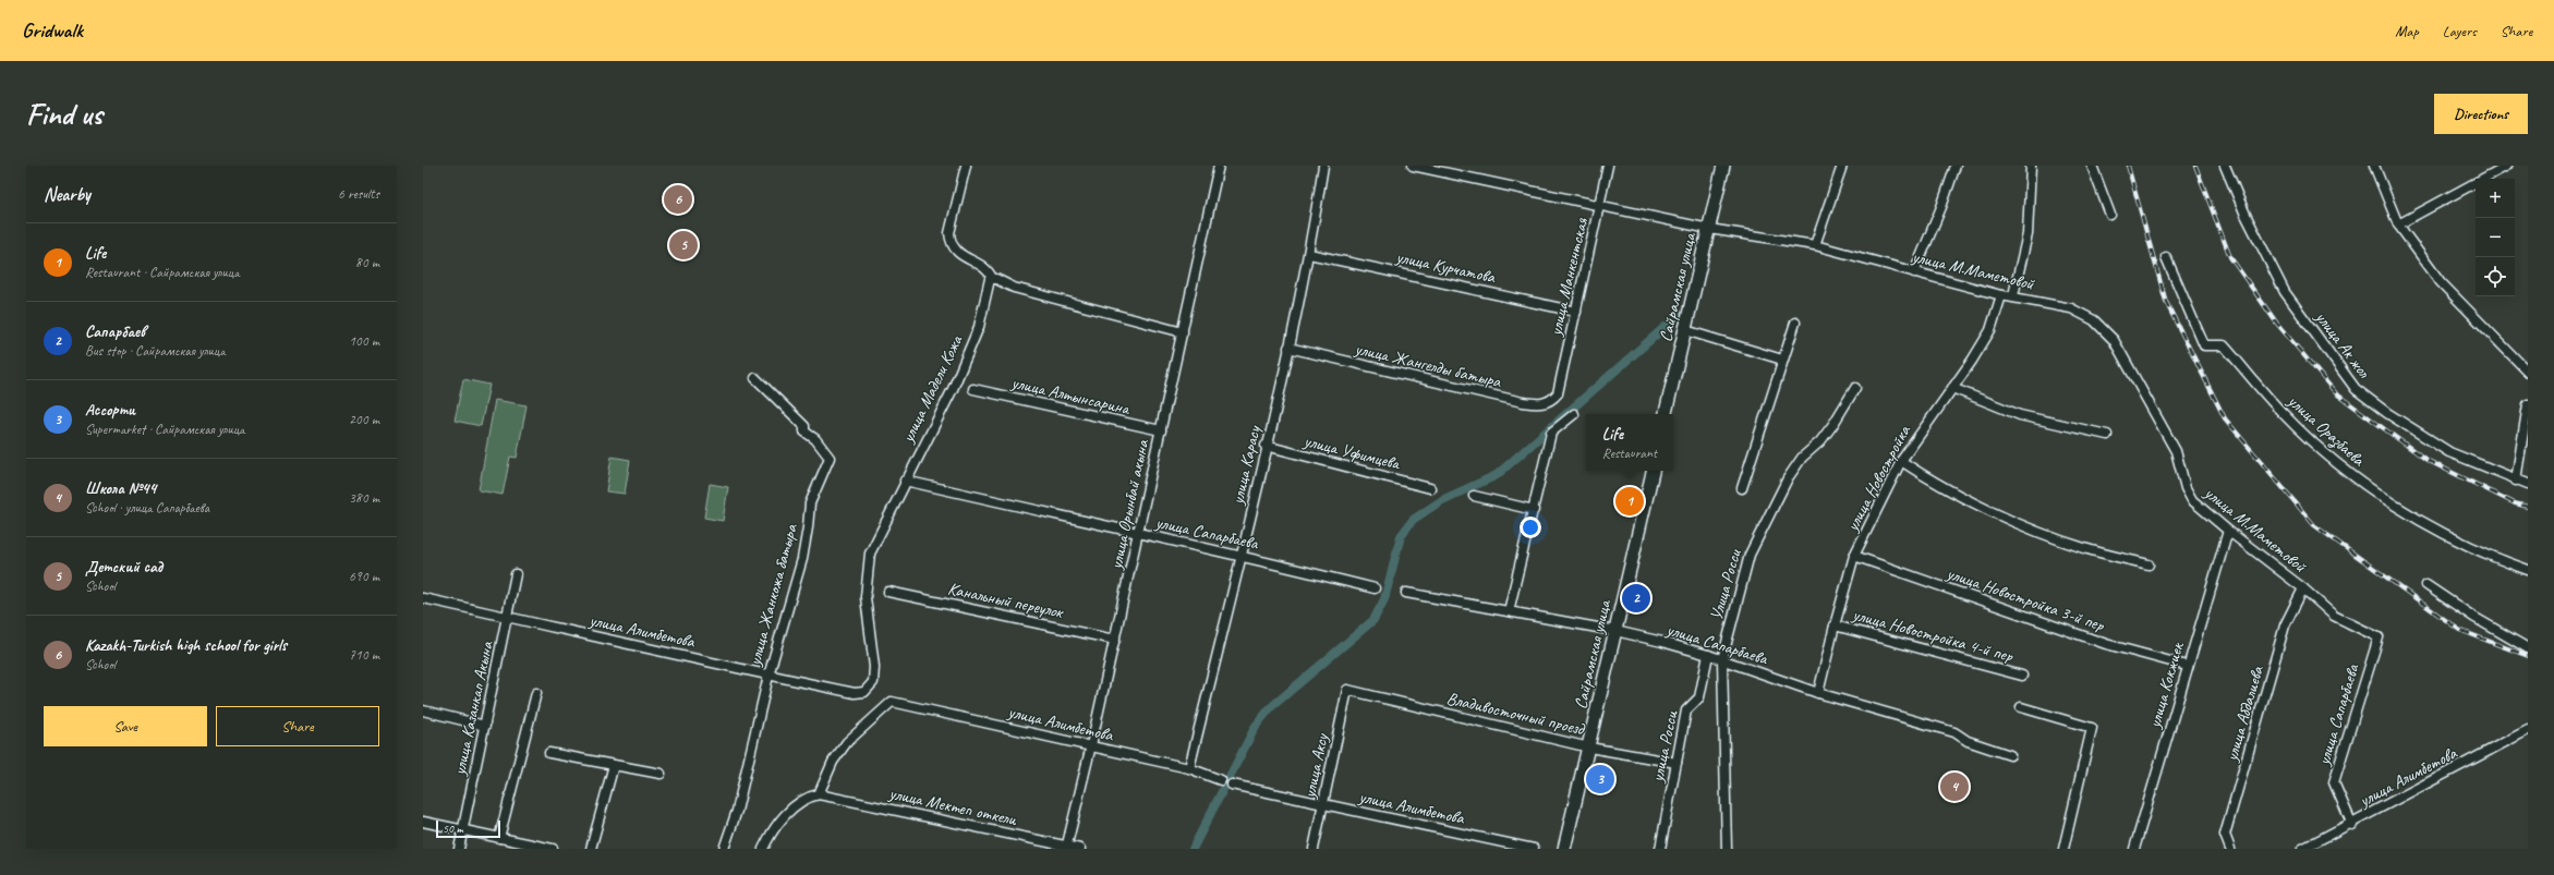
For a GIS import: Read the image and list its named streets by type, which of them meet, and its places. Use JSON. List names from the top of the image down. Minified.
{"streets":{"main road":["Сайрамская улица"],"street":["улица Курчатова","улица М.Маметовой","улица Манкентская","улица Ак жол","улица Жангелды батыра","улица Мадели Кожа","улица Алтынсарина","улица Оразбаева","улица Уфимцева","улица Карасу","улица Новостройка","улица Орынбай акына","улица Сапарбаева","Улица Росси","улица Жанкожа батыра","улица Новостройка 3-й пер","Канальный переулок","улица Алимбетова","улица Новостройка 4-й пер","улица Кокжиек","улица Казанкап Акына","Владивосточный проезд","улица Абдалиева","улица Росси","улица Аксу","улица Мектеп откели"]},"crossings":[["улица Курчатова","улица Манкентская"],["улица Курчатова","улица Карасу"],["улица М.Маметовой","улица Манкентская"],["улица М.Маметовой","Сайрамская улица"],["улица М.Маметовой","улица Новостройка"],["улица М.Маметовой","улица Сапарбаева"],["улица М.Маметовой","улица Кокжиек"],["улица М.Маметовой","улица Абдалиева"],["улица Манкентская","улица Жангелды батыра"],["Сайрамская улица","улица Сапарбаева"],["Сайрамская улица","Владивосточный проезд"],["улица Жангелды батыра","улица Карасу"],["улица Мадели Кожа","улица Сапарбаева"],["улица Мадели Кожа","улица Алимбетова"],["улица Алтынсарина","улица Орынбай акына"],["улица Уфимцева","улица Карасу"],["улица Карасу","улица Сапарбаева"],["улица Карасу","улица Алимбетова"],["улица Новостройка","улица Сапарбаева"],["улица Новостройка","улица Новостройка 3-й пер"],["улица Новостройка","улица Новостройка 4-й пер"],["улица Орынбай акына","улица Сапарбаева"],["улица Орынбай акына","Канальный переулок"],["улица Орынбай акына","улица Алимбетова"],["улица Орынбай акына","улица Мектеп откели"],["улица Сапарбаева","Улица Росси"],["улица Сапарбаева","улица Алимбетова"],["улица Сапарбаева","улица Росси"],["улица Жанкожа батыра","улица Алимбетова"],["улица Новостройка 3-й пер","улица Кокжиек"],["улица Алимбетова","улица Казанкап Акына"],["улица Алимбетова","улица Аксу"],["улица Алимбетова","улица Мектеп откели"],["Владивосточный проезд","улица Росси"],["Владивосточный проезд","улица Аксу"]],"scale_bar":"50 m","page":{"header":"Gridwalk","nav":["Map","Layers","Share"],"buttons":["Directions",["Save","Share"]],"title":"Find us","heading":["Nearby","6 results"],"map_buttons":["+","−"],"pins":["6","5","1","2","3","4"],"list":[{"mark":"1","name":"Life","note":"Restaurant · Сайрамская улица","value":"80 m"},{"mark":"2","name":"Сапарбаев","note":"Bus stop · Сайрамская улица","value":"100 m"},{"mark":"3","name":"Ассорти","note":"Supermarket · Сайрамская улица","value":"200 m"},{"mark":"4","name":"Школа №44","note":"School · улица Сапарбаева","value":"380 m"},{"mark":"5","name":"Детский сад","note":"School","value":"690 m"},{"mark":"6","name":"Kazakh-Turkish high school for girls","note":"School","value":"710 m"}],"popup":["Life","Restaurant"],"scale":"50 m"}}
